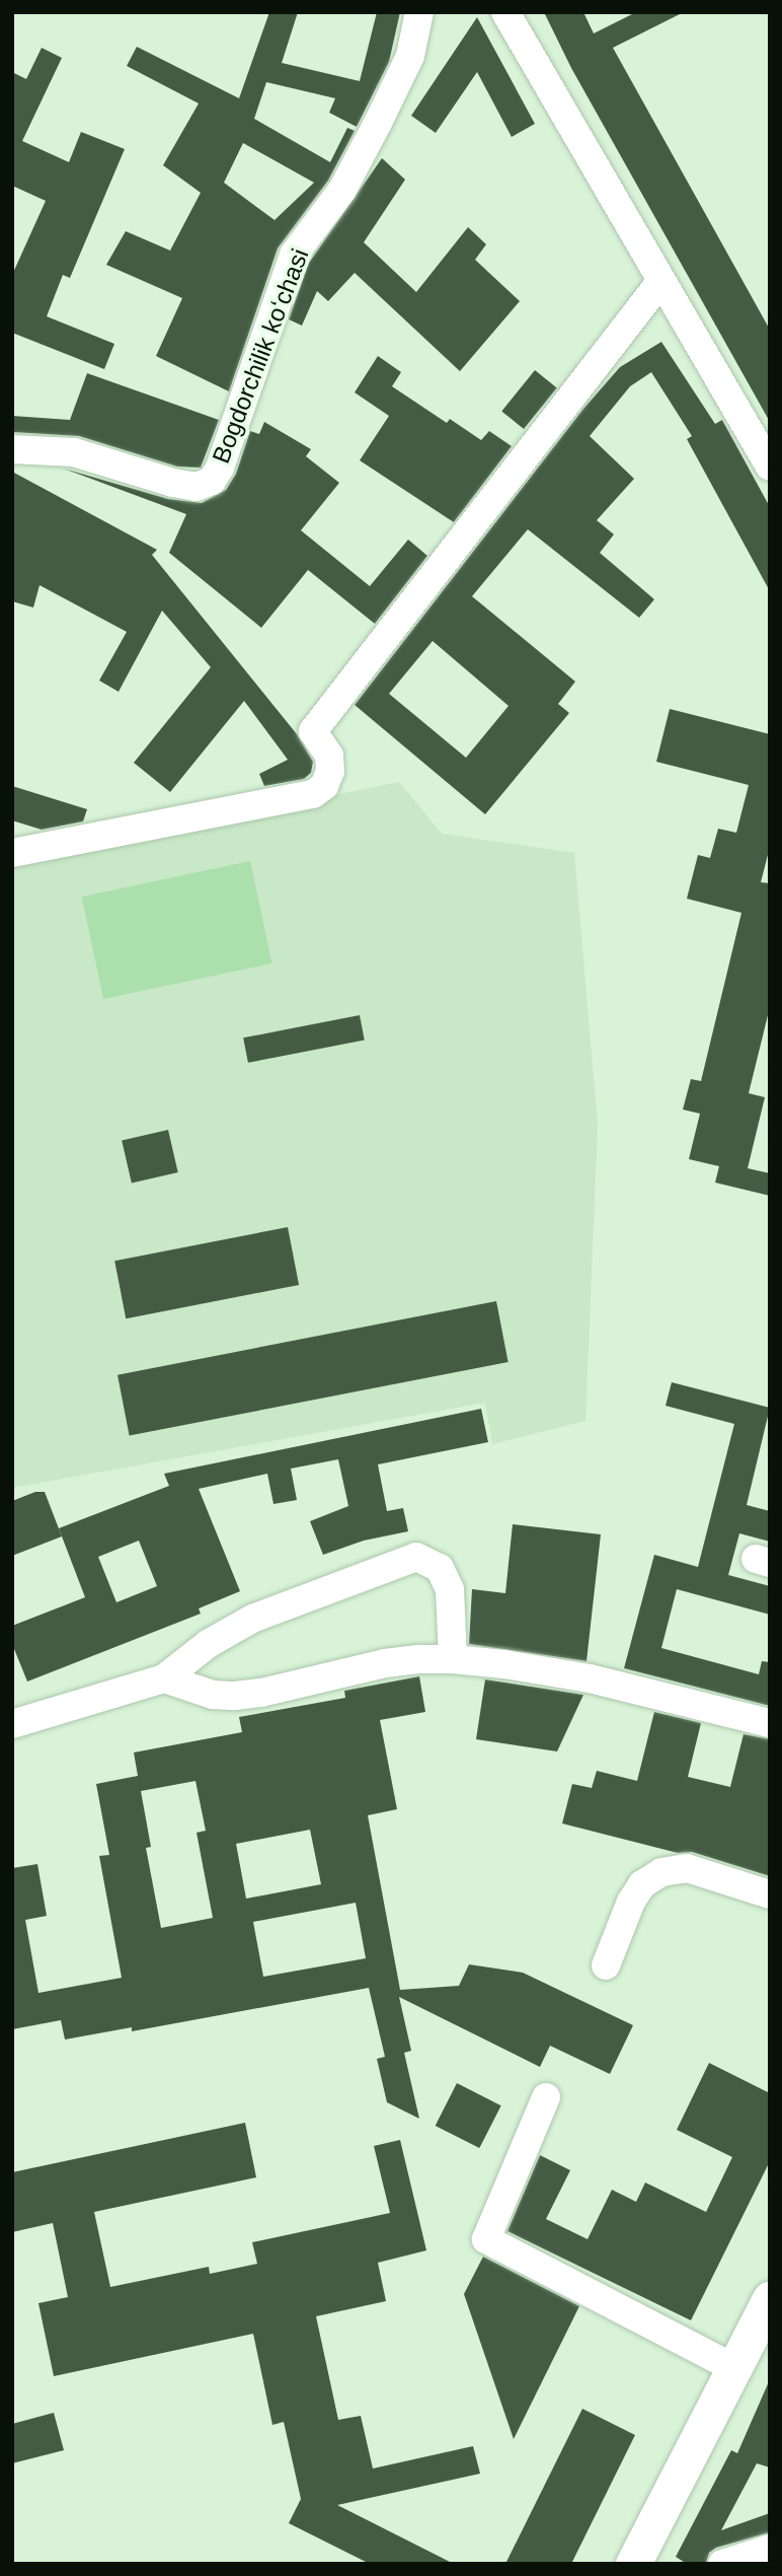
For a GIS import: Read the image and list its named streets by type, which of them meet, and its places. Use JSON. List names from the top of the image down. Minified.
{"streets":{"street":["Bogdorchilik koʻchasi"]}}
